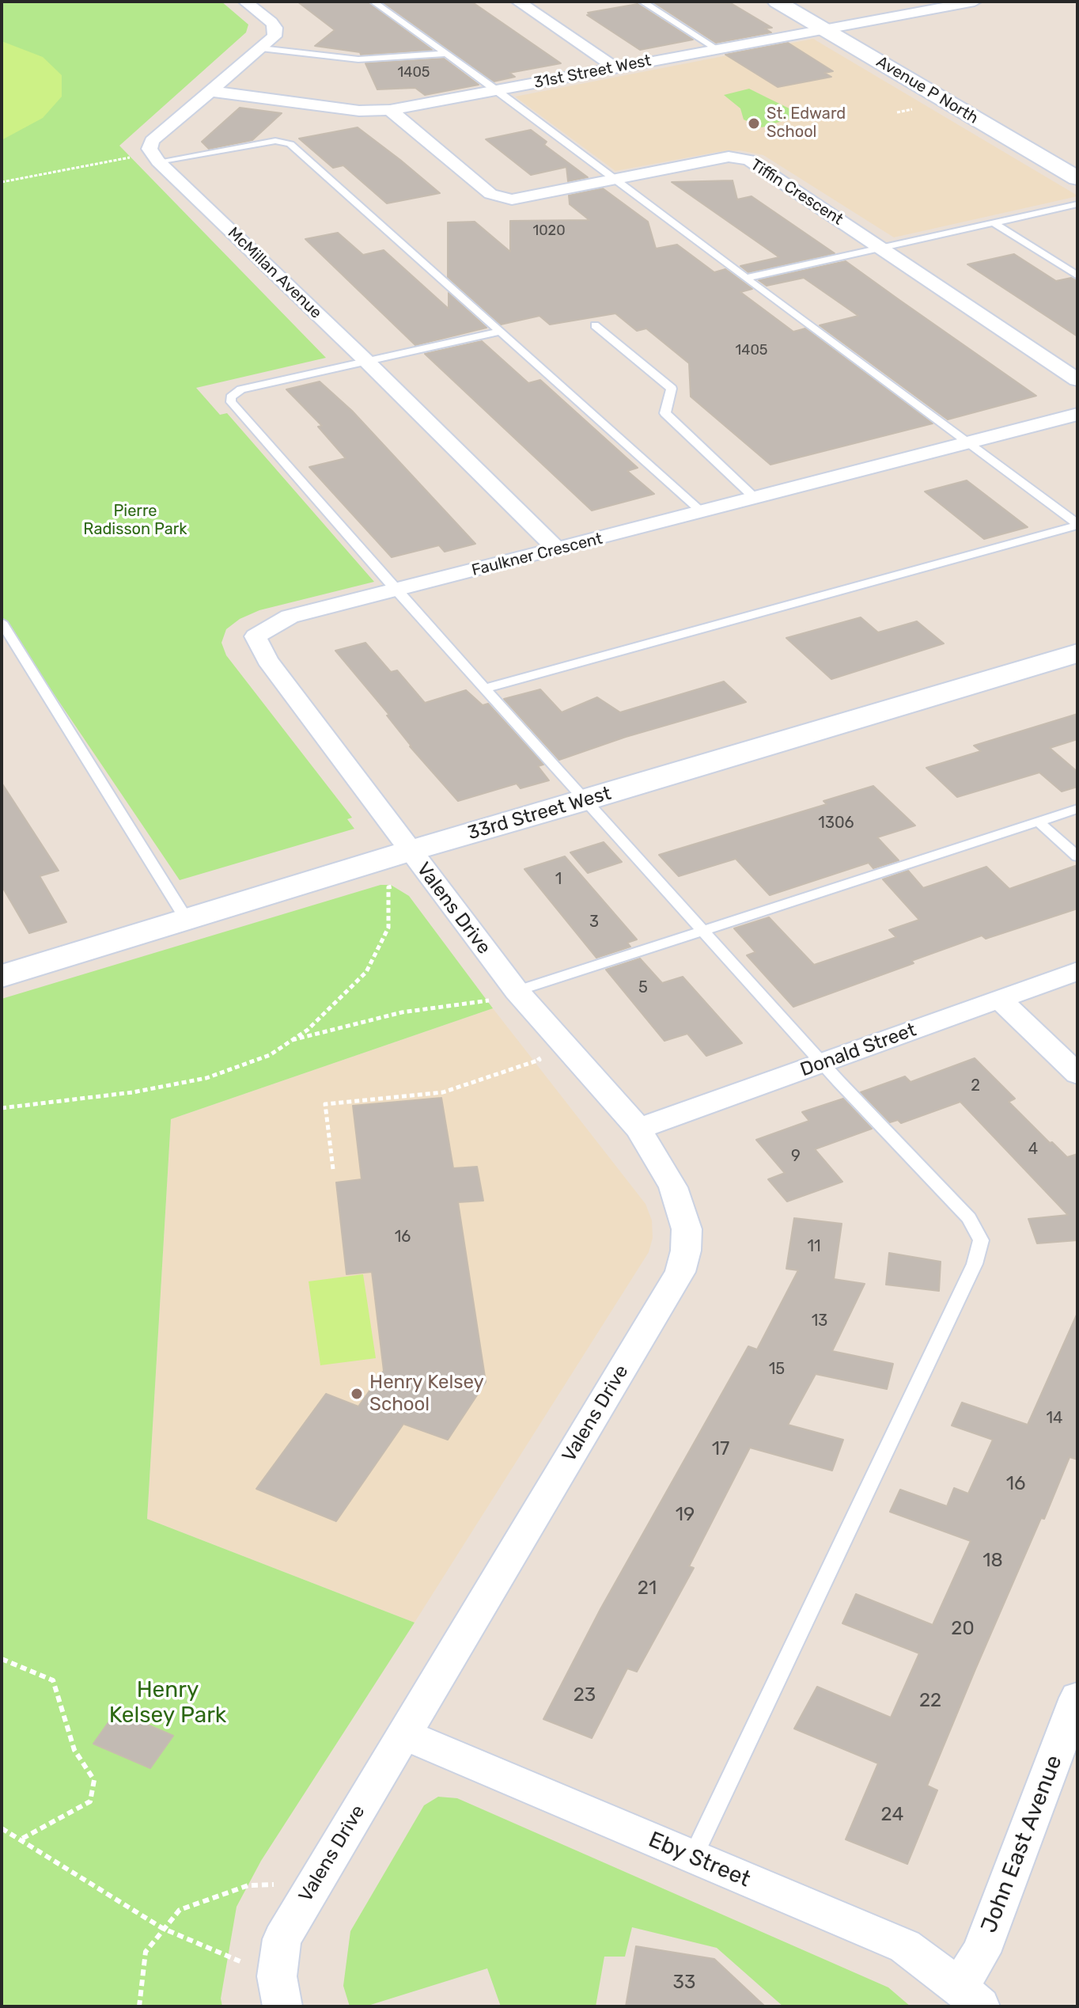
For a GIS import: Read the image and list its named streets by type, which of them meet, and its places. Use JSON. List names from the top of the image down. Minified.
{"streets":{"main road":["Avenue P North","33rd Street West"],"street":["31st Street West","Tiffin Crescent","McMillan Avenue","Faulkner Crescent","Valens Drive","Donald Street","John East Avenue","Eby Street"]},"crossings":[["31st Street West","Avenue P North"],["31st Street West","Tiffin Crescent"],["McMillan Avenue","Faulkner Crescent"],["Faulkner Crescent","33rd Street West"],["Faulkner Crescent","Valens Drive"],["33rd Street West","Valens Drive"],["Valens Drive","Donald Street"],["Valens Drive","Eby Street"],["John East Avenue","Eby Street"]],"parks":["Pierre Radisson Park","Henry Kelsey Park"],"places":["St. Edward School","Henry Kelsey School"],"house_numbers":["1405","1020","1405","1306","1","3","5","2","4","9","16","11","13","15","14","17","16","19","18","21","20","23","22","24","33"]}
